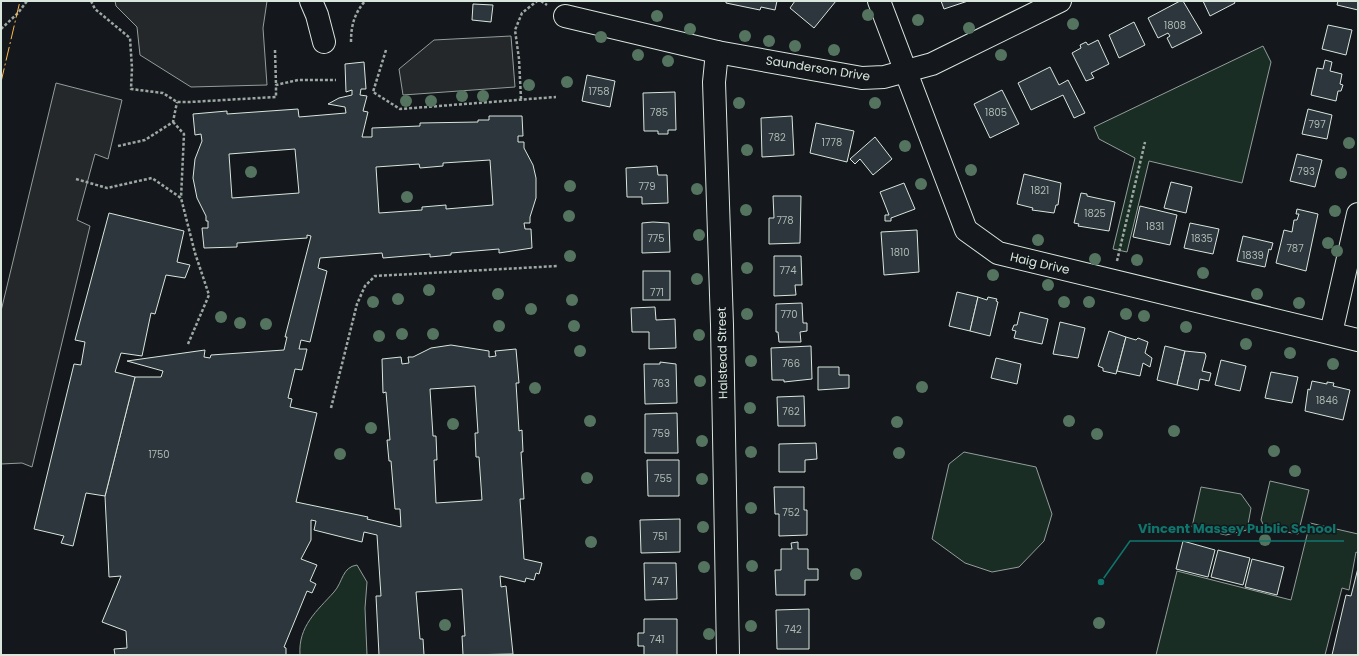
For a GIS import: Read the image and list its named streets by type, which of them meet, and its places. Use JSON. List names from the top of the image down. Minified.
{"streets":{"street":["Saunderson Drive","Haig Drive","Halstead Street"]},"crossings":[["Saunderson Drive","Haig Drive"],["Saunderson Drive","Halstead Street"]],"places":["Vincent Massey Public School"],"house_numbers":["1808","1758","785","1805","797","782","1778","793","779","1821","1825","778","1831","775","1835","787","1810","1839","774","771","770","766","763","1846","762","759","1750","755","752","751","747","742","741"]}
